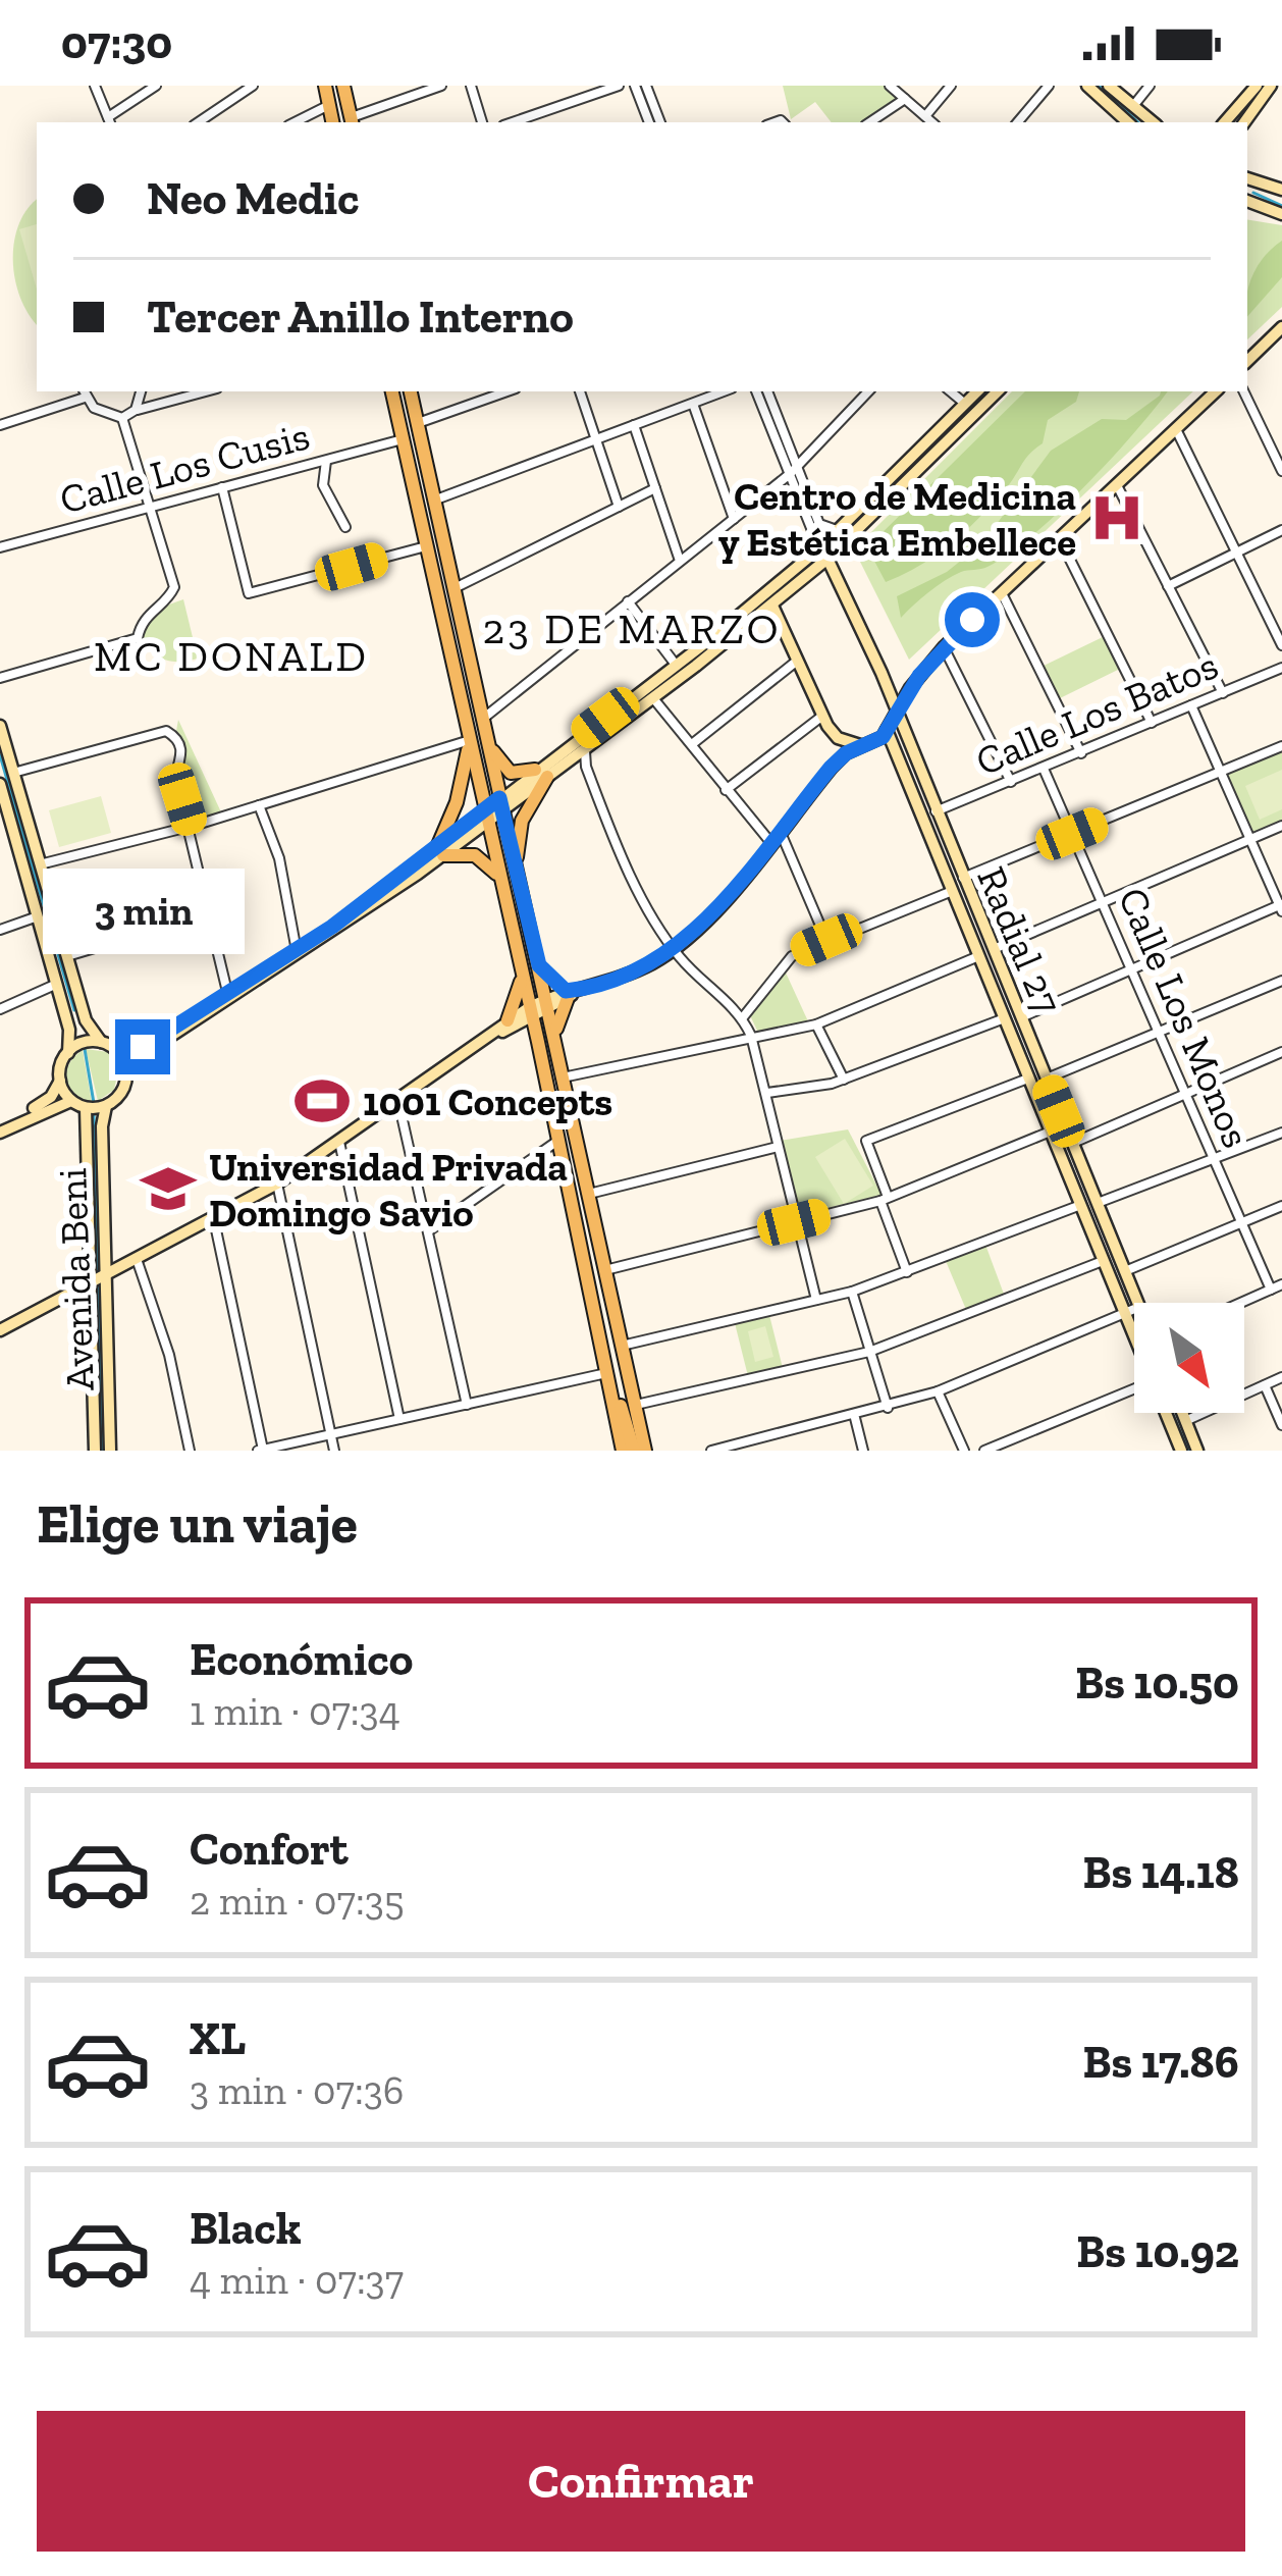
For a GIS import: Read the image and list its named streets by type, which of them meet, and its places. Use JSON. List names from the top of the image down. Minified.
{"streets":{"street":["Calle Los Cusis","Calle Los Batos","Radial 27","Calle Los Monos","Avenida Beni"]},"crossings":[["Calle Los Batos","Radial 27"],["Calle Los Batos","Calle Los Monos"]],"districts":["23 DE MARZO","MC DONALD"],"places":{"hospital":["Centro de Medicina y Estética Embellece"],"sports":["1001 Concepts"],"school or university":["Universidad Privada Domingo Savio"]},"north":"bottom right","page":{"status":"07:30","banner":["Neo Medic","Tercer Anillo Interno"],"bubble":"3 min","heading":"Elige un viaje","list":[{"name":"Económico","note":"1 min · 07:34","value":"Bs 10.50"},{"name":"Confort","note":"2 min · 07:35","value":"Bs 14.18"},{"name":"XL","note":"3 min · 07:36","value":"Bs 17.86"},{"name":"Black","note":"4 min · 07:37","value":"Bs 10.92"}],"buttons":"Confirmar"}}
